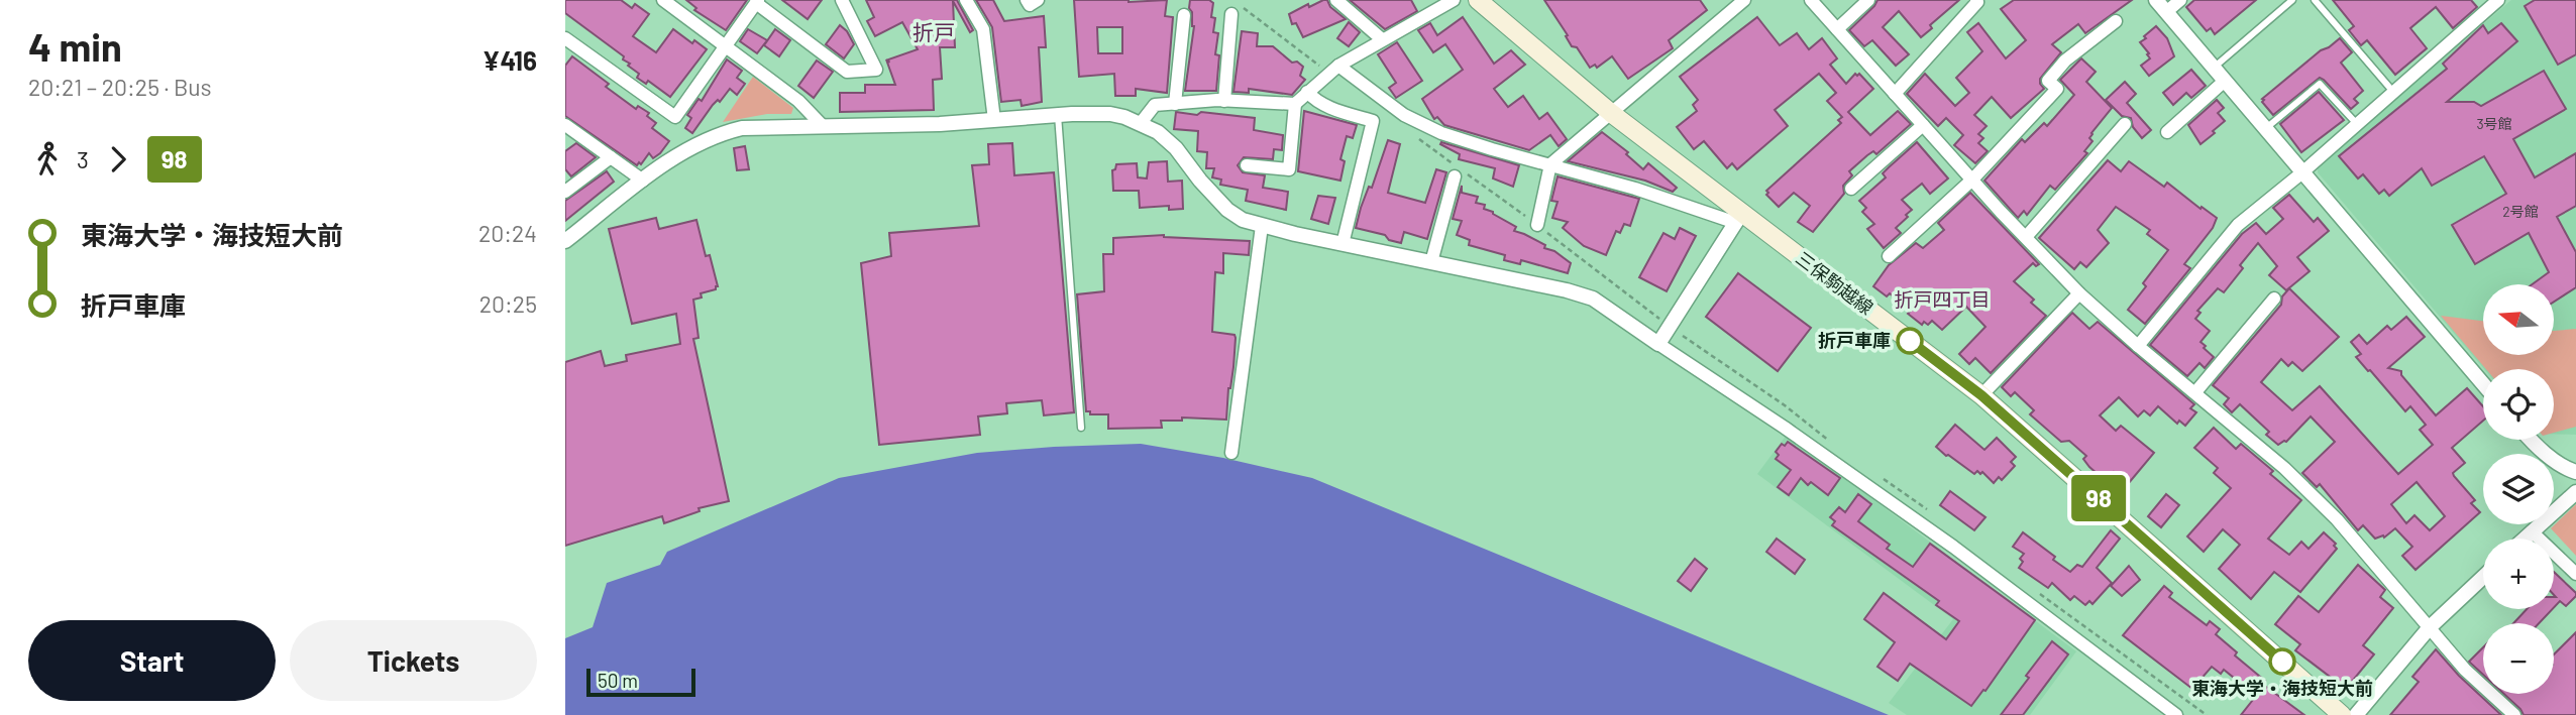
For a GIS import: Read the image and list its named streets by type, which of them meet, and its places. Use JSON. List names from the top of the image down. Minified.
{"streets":{"main road":["三保駒越線"]},"districts":["折戸","折戸四丁目"],"places":["折戸車庫","東海大学・海技短大前"],"lines":["bus line 98"],"house_numbers":["3号館","2号館"],"scale_bar":"50 m","north":"left","page":{"heading":["4 min","20:21 – 20:25 · Bus","¥416"],"on_map":"98","legs":["3","98"],"list":[{"name":"東海大学・海技短大前","value":"20:24"},{"name":"折戸車庫","value":"20:25"}],"map_buttons":["+","−"],"buttons":["Start","Tickets"],"scale":"50 m"}}
